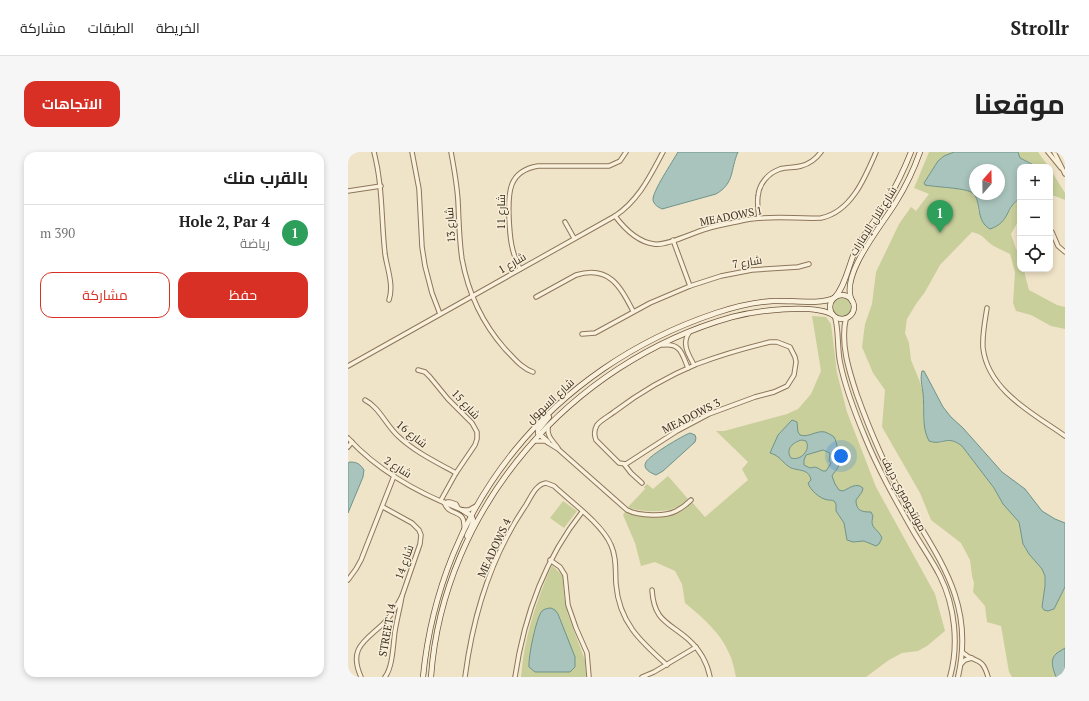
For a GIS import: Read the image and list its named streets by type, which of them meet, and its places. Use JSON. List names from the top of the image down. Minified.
{"streets":{"main road":["شارع تلال الإمارات","شارع السهول"],"street":["شارع 11","MEADOWS 1","شارع 13","شارع 7","شارع 1","شارع 15","MEADOWS 3","شارع 16","شارع 2","مونتجوميري دريف","MEADOWS 4","شارع 14","STREET 14"]},"crossings":[["شارع 11","شارع 1"],["MEADOWS 1","شارع 1"],["شارع تلال الإمارات","شارع السهول"],["شارع تلال الإمارات","مونتجوميري دريف"],["شارع 13","شارع 1"],["شارع السهول","مونتجوميري دريف"],["شارع 15","شارع 16"],["شارع 15","شارع 2"],["شارع 14","STREET 14"]],"north":"top","page":{"header":"Strollr","nav":["الخريطة","الطبقات","مشاركة"],"title":"موقعنا","buttons":["الاتجاهات",["حفظ","مشاركة"]],"heading":"بالقرب منك","map_buttons":["+","−"],"pins":"1","list":[{"mark":"1","name":"Hole 2, Par 4","note":"رياضة","value":"390 m"}]}}
